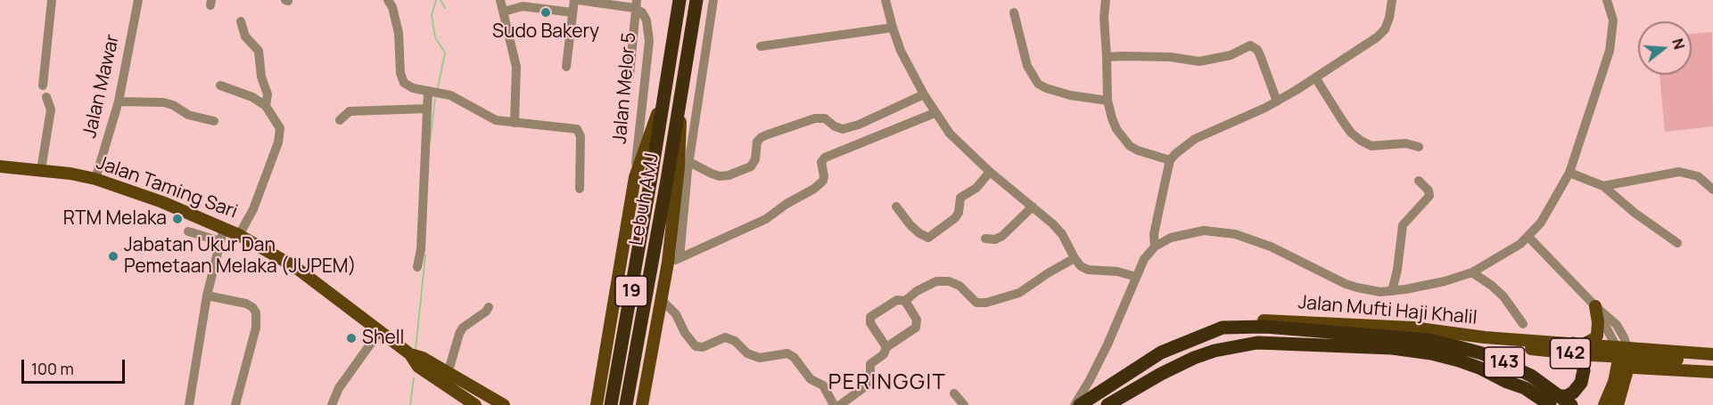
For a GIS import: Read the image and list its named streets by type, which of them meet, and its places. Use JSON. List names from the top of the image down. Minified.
{"streets":{"highway":["Lebuh AMJ","19","Jalan Mufti Haji Khalil","142","143"],"main road":["Jalan Taming Sari"],"street":["Jalan Mawar","Jalan Melor 5"]},"crossings":[["Jalan Mawar","Jalan Taming Sari"],["Jalan Mufti Haji Khalil","142"],["Jalan Mufti Haji Khalil","143"],["142","143"]],"districts":["PERINGGIT"],"places":["Sudo Bakery","RTM Melaka","Jabatan Ukur Dan Pemetaan Melaka (JUPEM)","Shell"],"scale_bar":"100 m","north":"right"}
